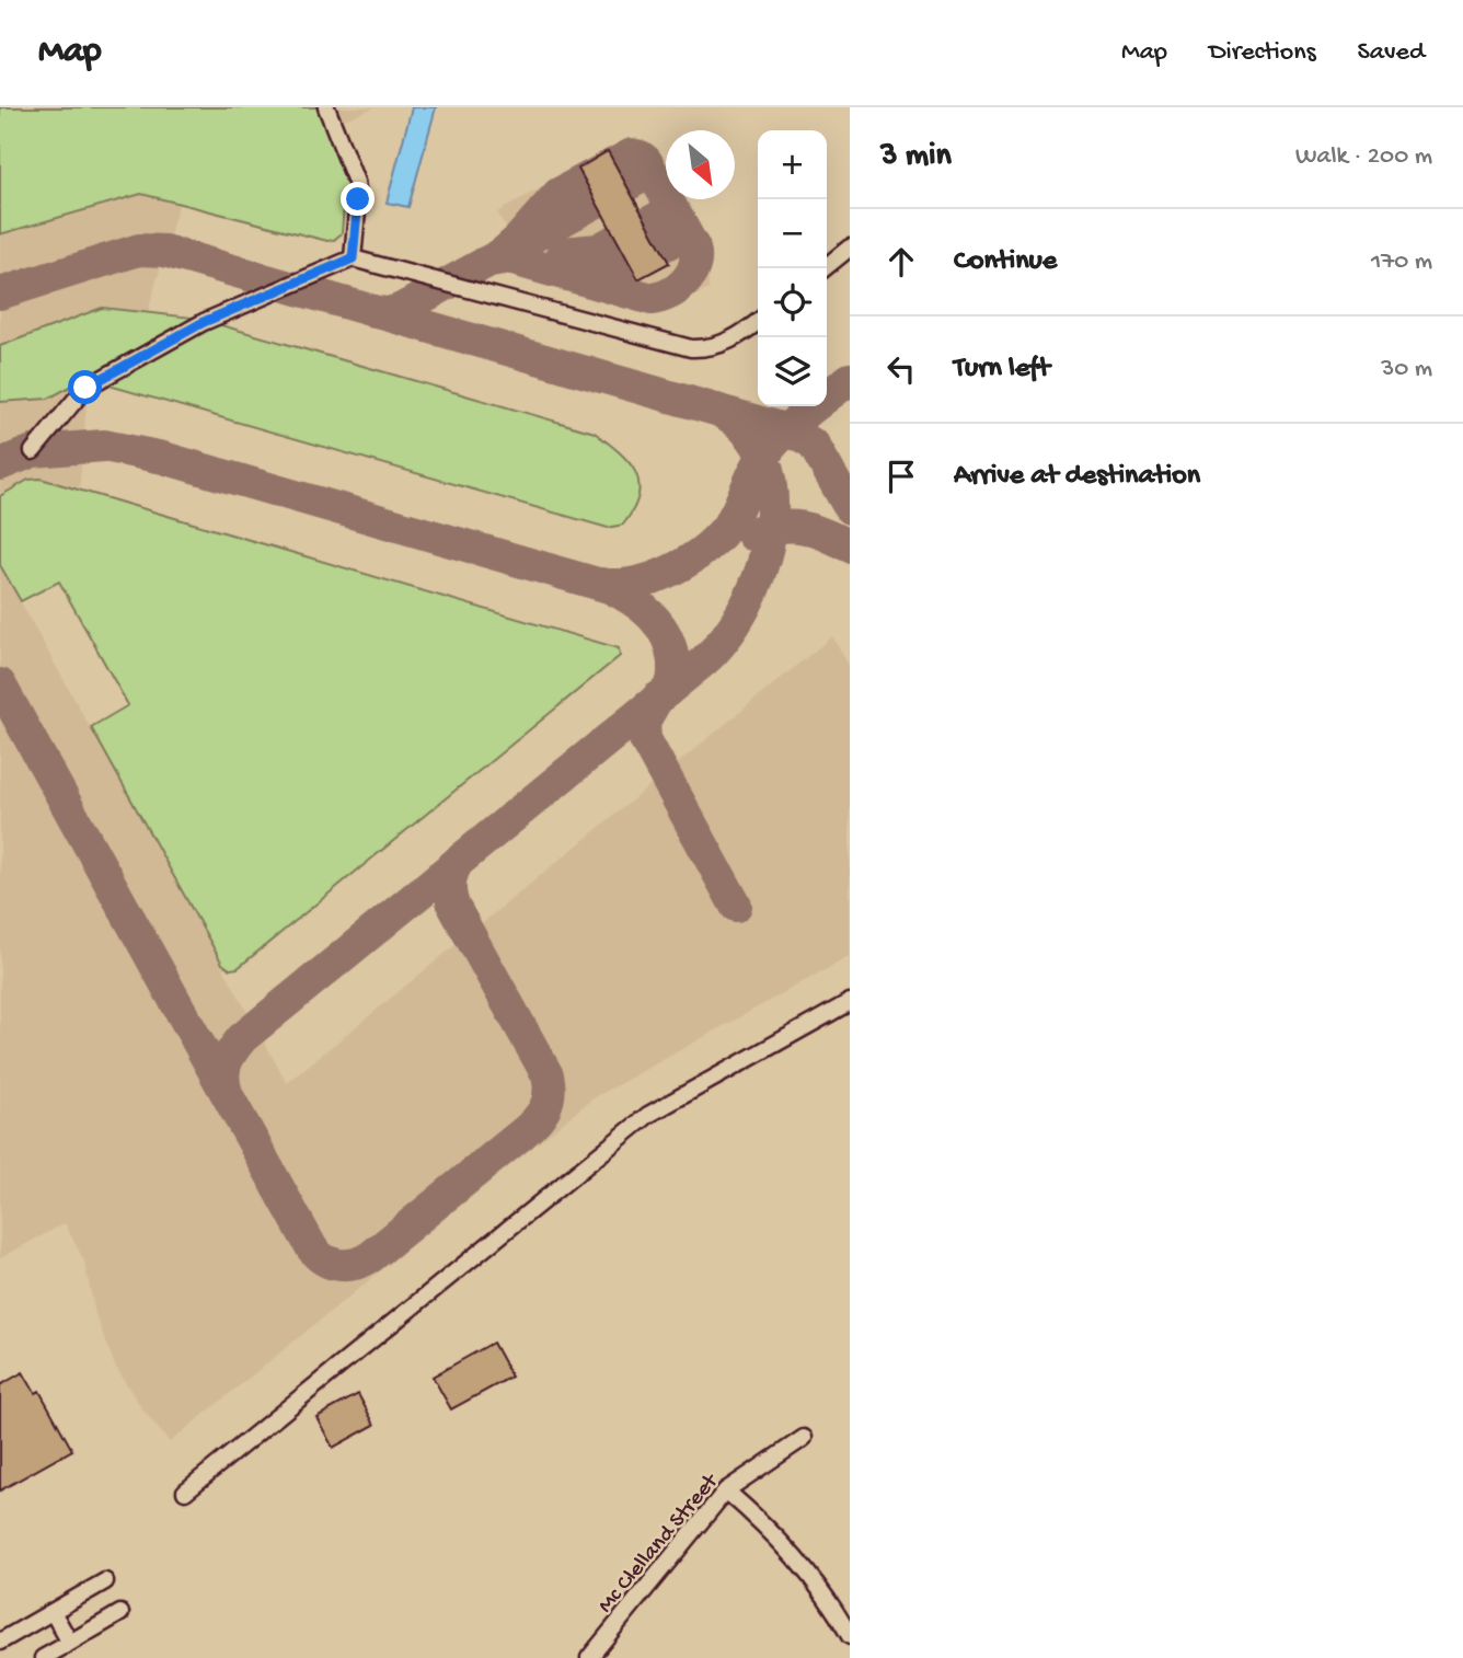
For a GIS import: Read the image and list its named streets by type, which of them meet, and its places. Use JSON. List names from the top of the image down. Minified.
{"streets":{"street":["Mc Clelland Street"]},"north":"bottom right","page":{"header":"Map","nav":["Map","Directions","Saved"],"heading":["3 min","Walk · 200 m"],"map_buttons":["+","−"],"list":[["Continue","170 m"],["Turn left","30 m"],"Arrive at destination"]}}
